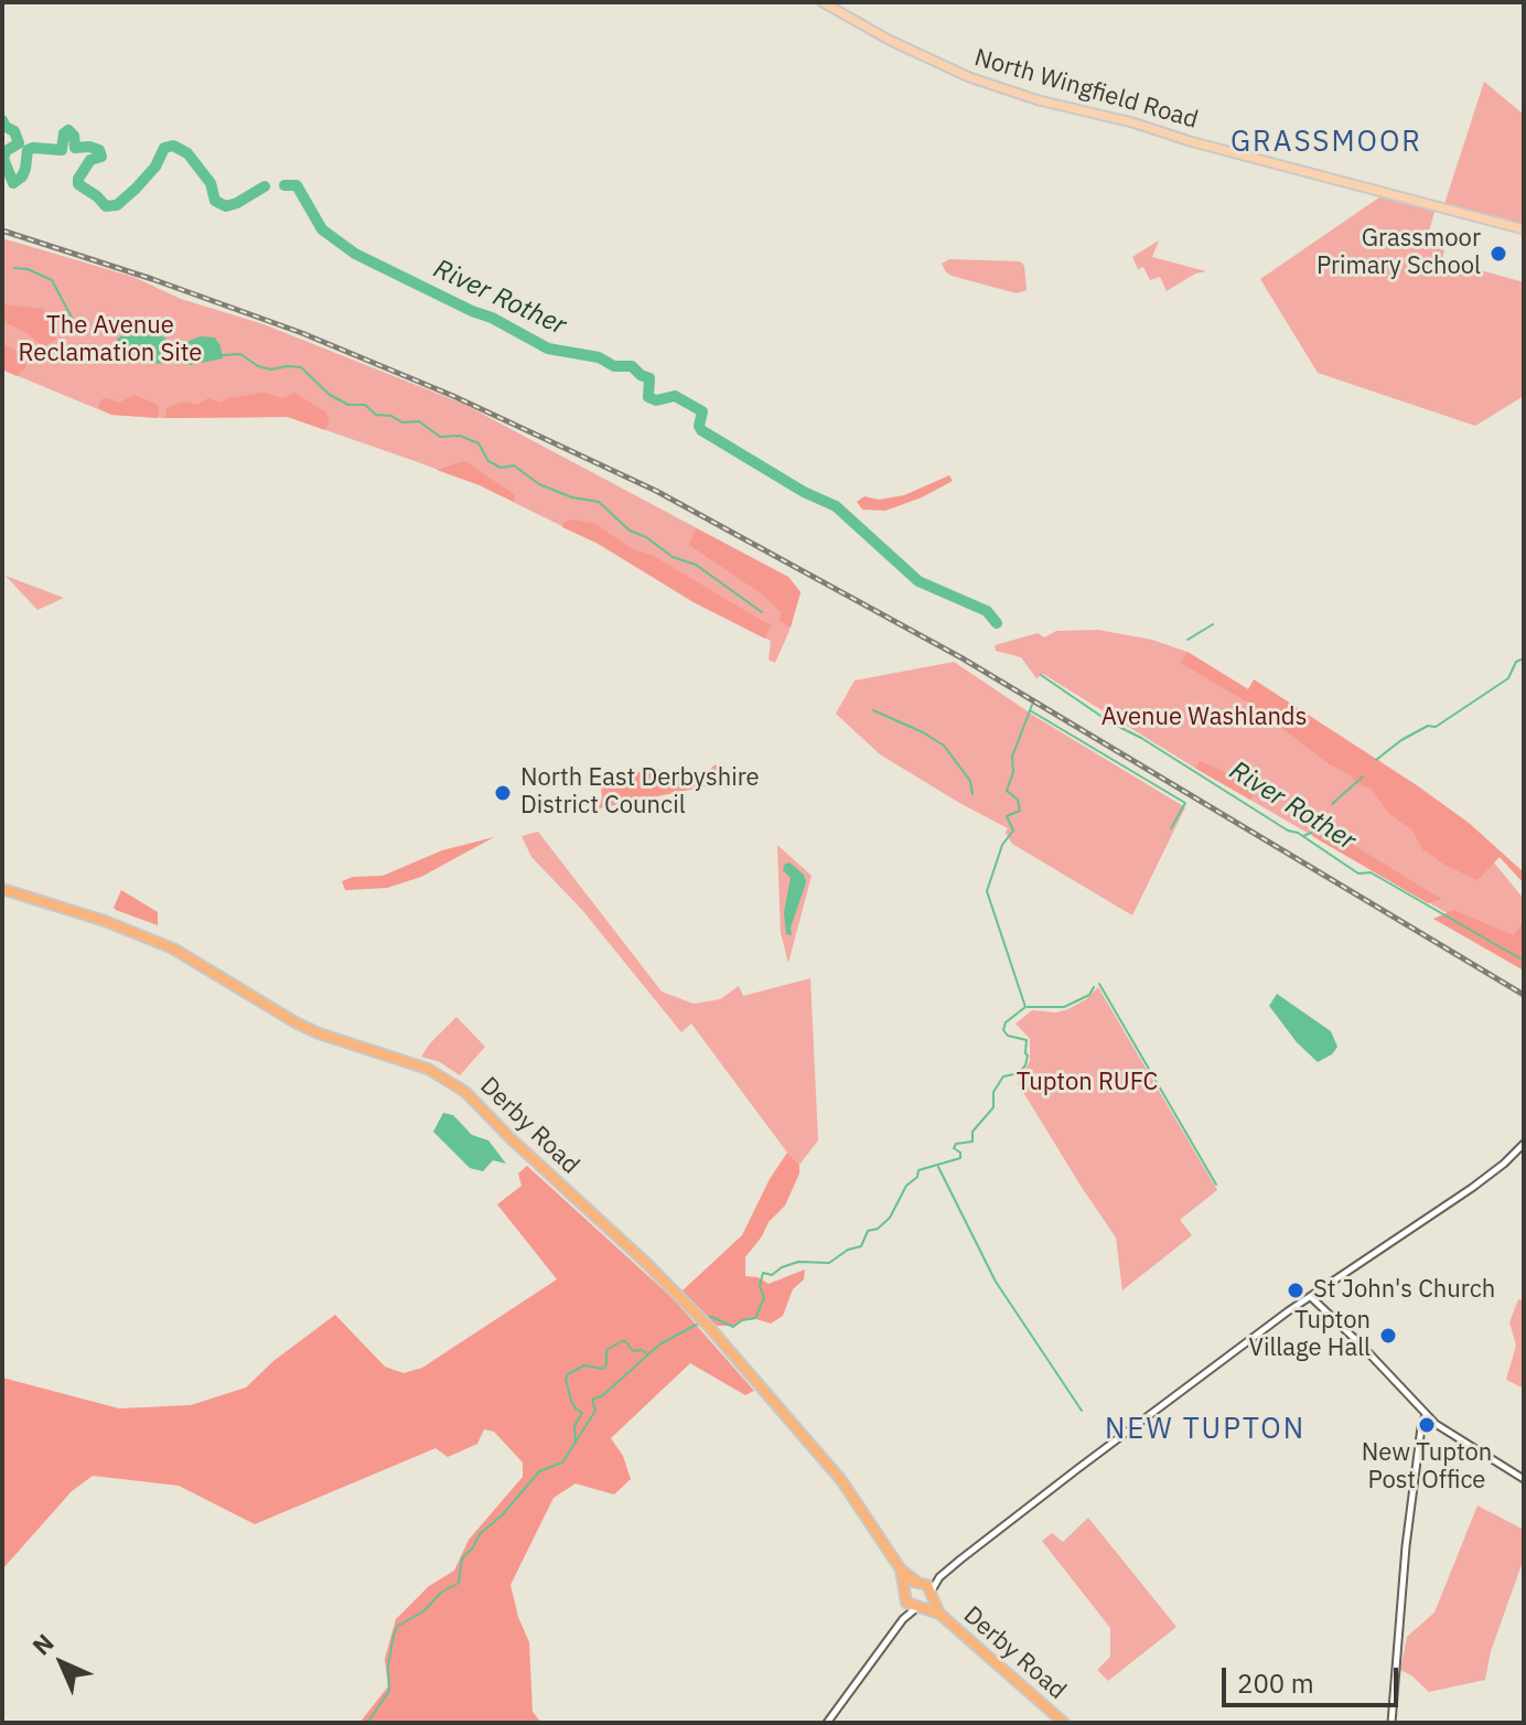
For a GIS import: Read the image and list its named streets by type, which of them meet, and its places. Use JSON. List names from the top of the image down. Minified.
{"streets":{"highway":["Derby Road"],"main road":["North Wingfield Road"]},"districts":["GRASSMOOR","NEW TUPTON"],"water":["River Rother"],"parks":["The Avenue Reclamation Site","Avenue Washlands","Tupton RUFC"],"places":["Grassmoor Primary School","North East Derbyshire District Council","St John's Church","Tupton Village Hall","New Tupton Post Office"],"scale_bar":"200 m","north":"top left"}
